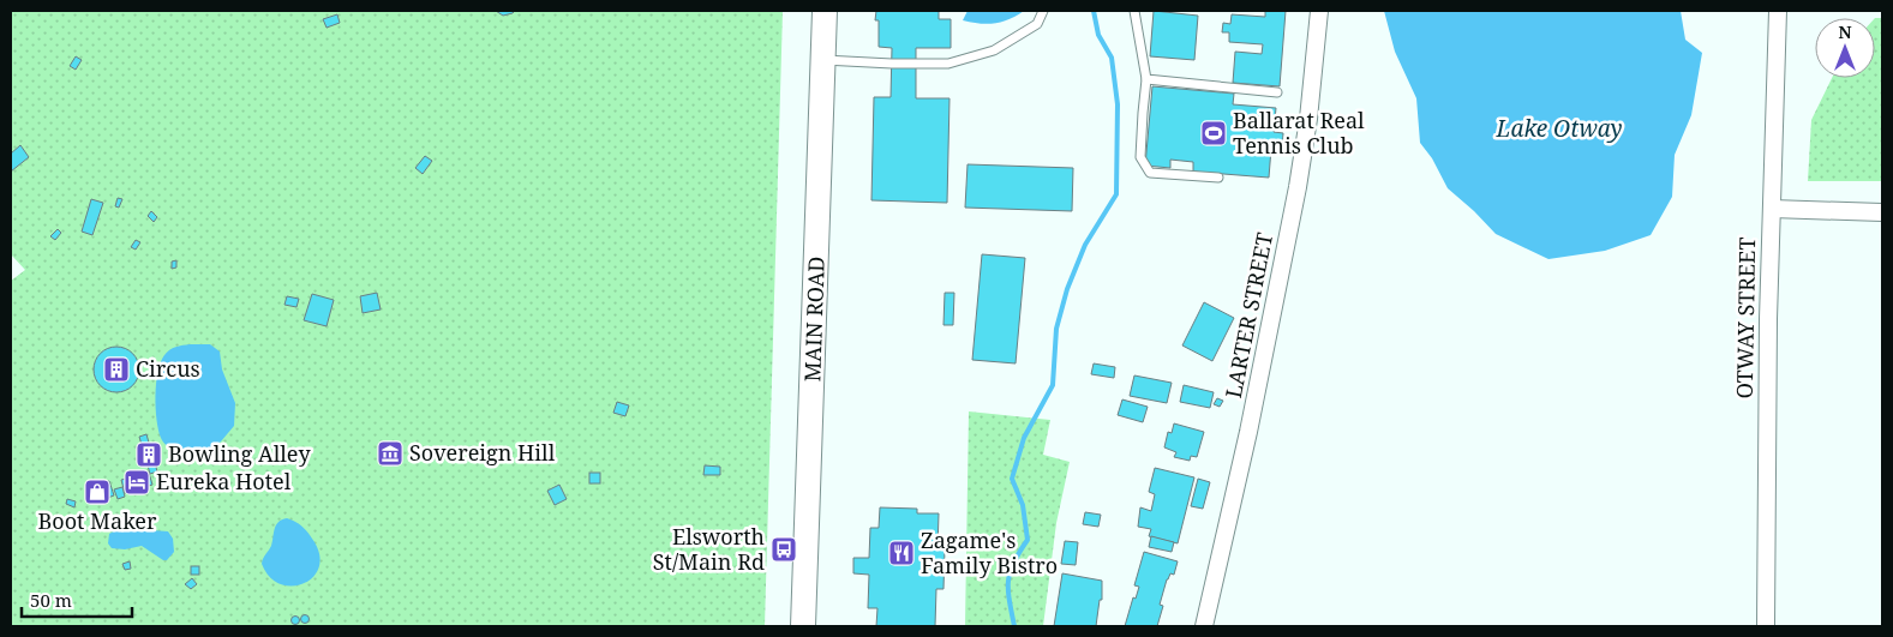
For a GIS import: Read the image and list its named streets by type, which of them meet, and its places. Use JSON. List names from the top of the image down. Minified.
{"streets":{"main road":["MAIN ROAD"],"street":["LARTER STREET","OTWAY STREET"]},"water":["Lake Otway"],"places":{"sports":["Ballarat Real Tennis Club"],"building":["Circus","Bowling Alley"],"museum":["Sovereign Hill"],"hotel":["Eureka Hotel"],"shop":["Boot Maker"],"bus stop":["Elsworth St/Main Rd"],"restaurant":["Zagame's Family Bistro"]},"scale_bar":"50 m","north":"top"}
